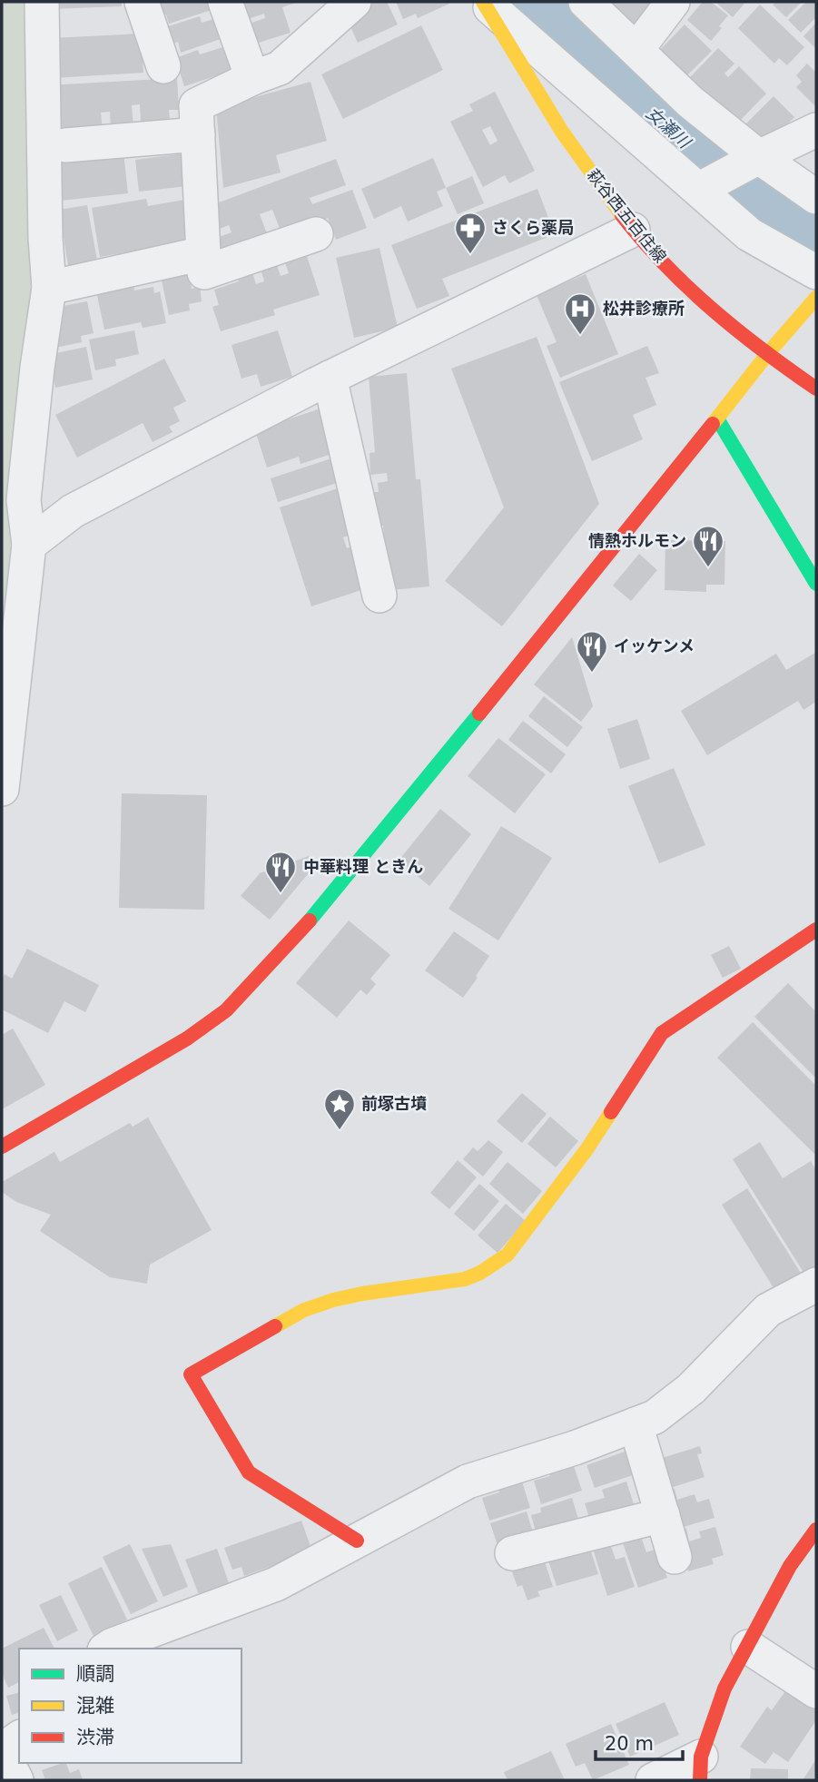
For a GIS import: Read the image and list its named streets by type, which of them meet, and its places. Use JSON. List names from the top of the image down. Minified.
{"streets":{"street":["萩谷西五百住線"]},"water":["女瀬川"],"places":{"pharmacy":["さくら薬局"],"hospital":["松井診療所"],"restaurant":["情熱ホルモン","イッケンメ","中華料理 ときん"],"place":["前塚古墳"]},"legend":["順調","混雑","渋滞"],"scale_bar":"20 m"}
